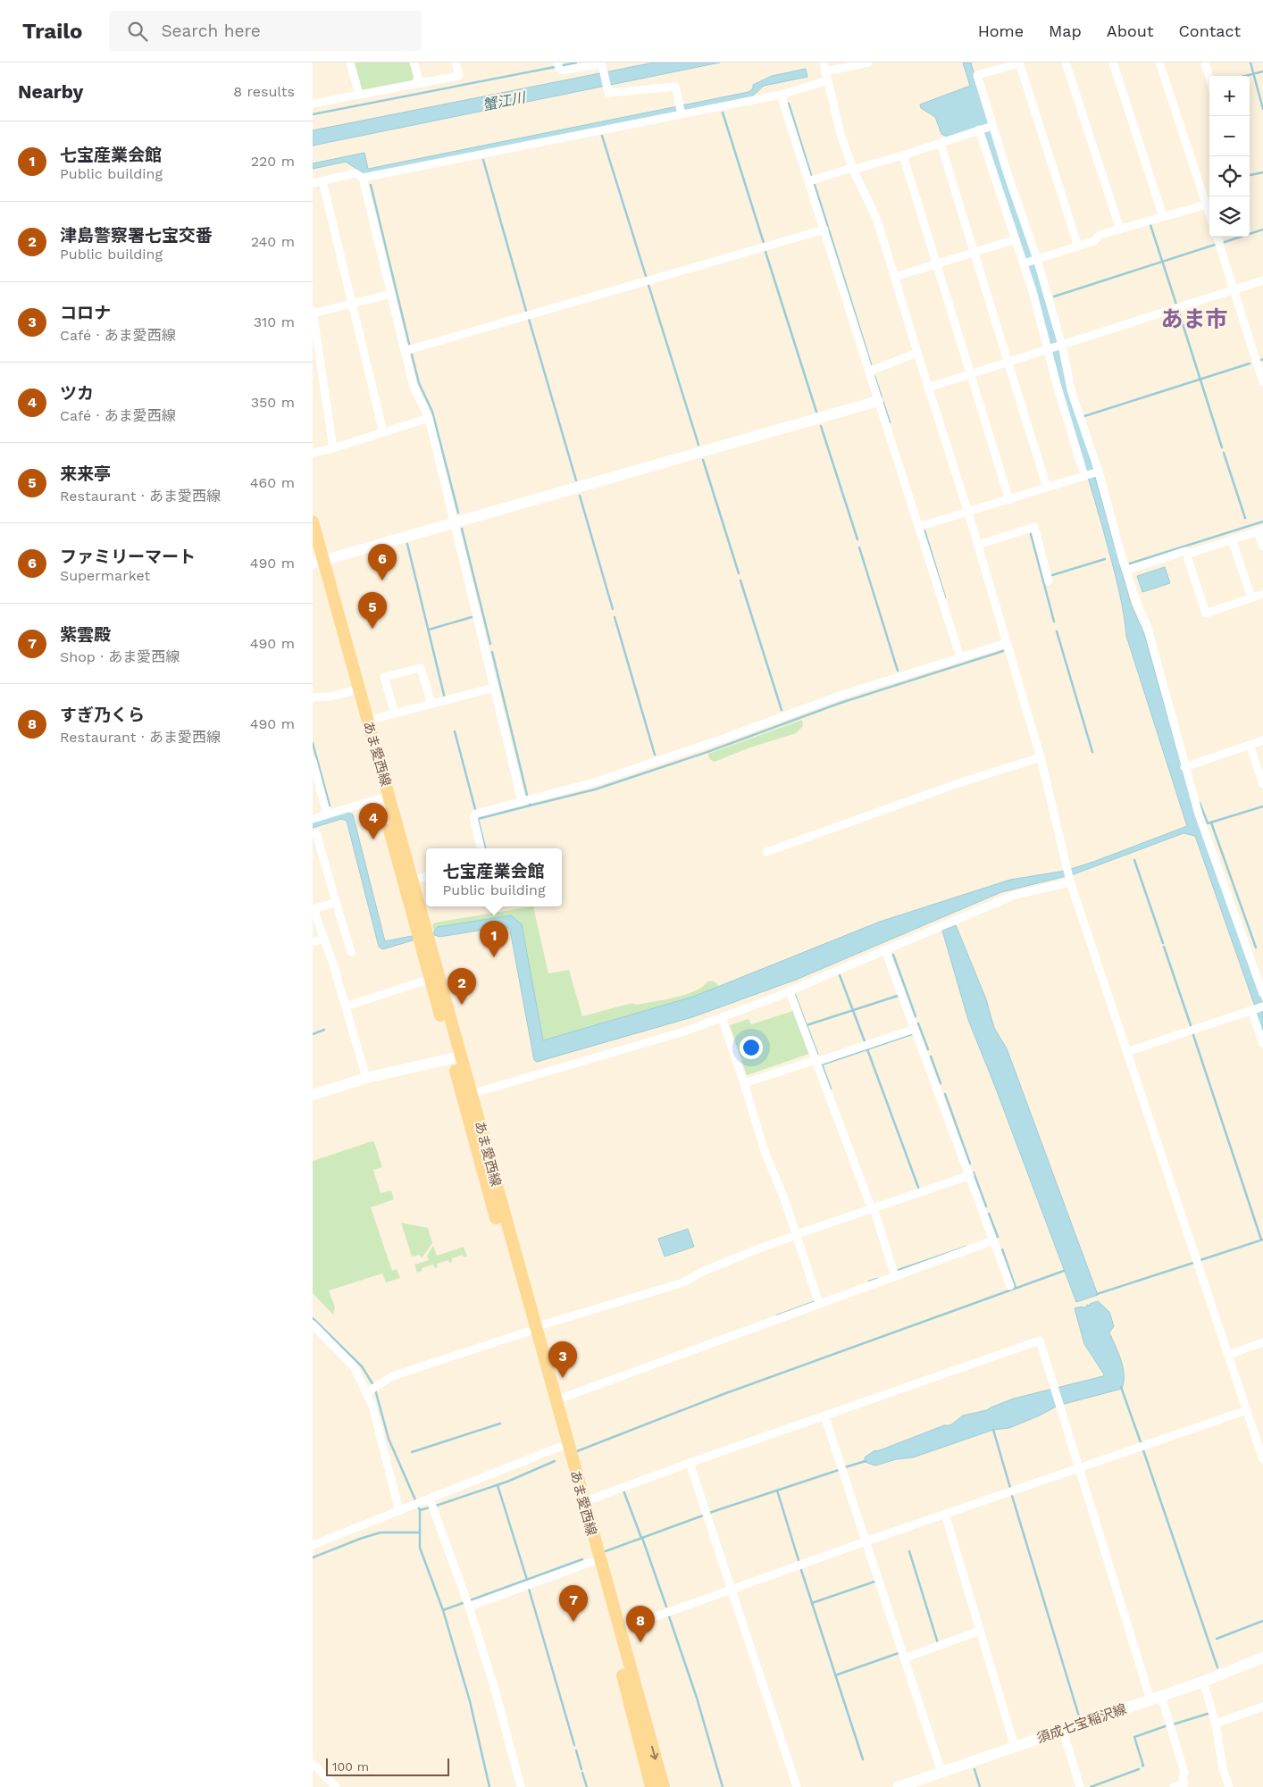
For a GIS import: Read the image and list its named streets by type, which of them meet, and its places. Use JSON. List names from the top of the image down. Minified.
{"streets":{"main road":["あま愛西線"],"street":["須成七宝稲沢線"]},"districts":["あま市"],"water":["蟹江川"],"scale_bar":"100 m","page":{"header":"Trailo","search":"Search here","nav":["Home","Map","About","Contact"],"heading":["Nearby","8 results"],"map_buttons":["+","−"],"list":[{"mark":"1","name":"七宝産業会館","note":"Public building","value":"220 m"},{"mark":"2","name":"津島警察署七宝交番","note":"Public building","value":"240 m"},{"mark":"3","name":"コロナ","note":"Café · あま愛西線","value":"310 m"},{"mark":"4","name":"ツカ","note":"Café · あま愛西線","value":"350 m"},{"mark":"5","name":"来来亭","note":"Restaurant · あま愛西線","value":"460 m"},{"mark":"6","name":"ファミリーマート","note":"Supermarket","value":"490 m"},{"mark":"7","name":"紫雲殿","note":"Shop · あま愛西線","value":"490 m"},{"mark":"8","name":"すぎ乃くら","note":"Restaurant · あま愛西線","value":"490 m"}],"pins":["6","5","4","1","2","3","7","8"],"popup":["七宝産業会館","Public building"],"scale":"100 m"}}
